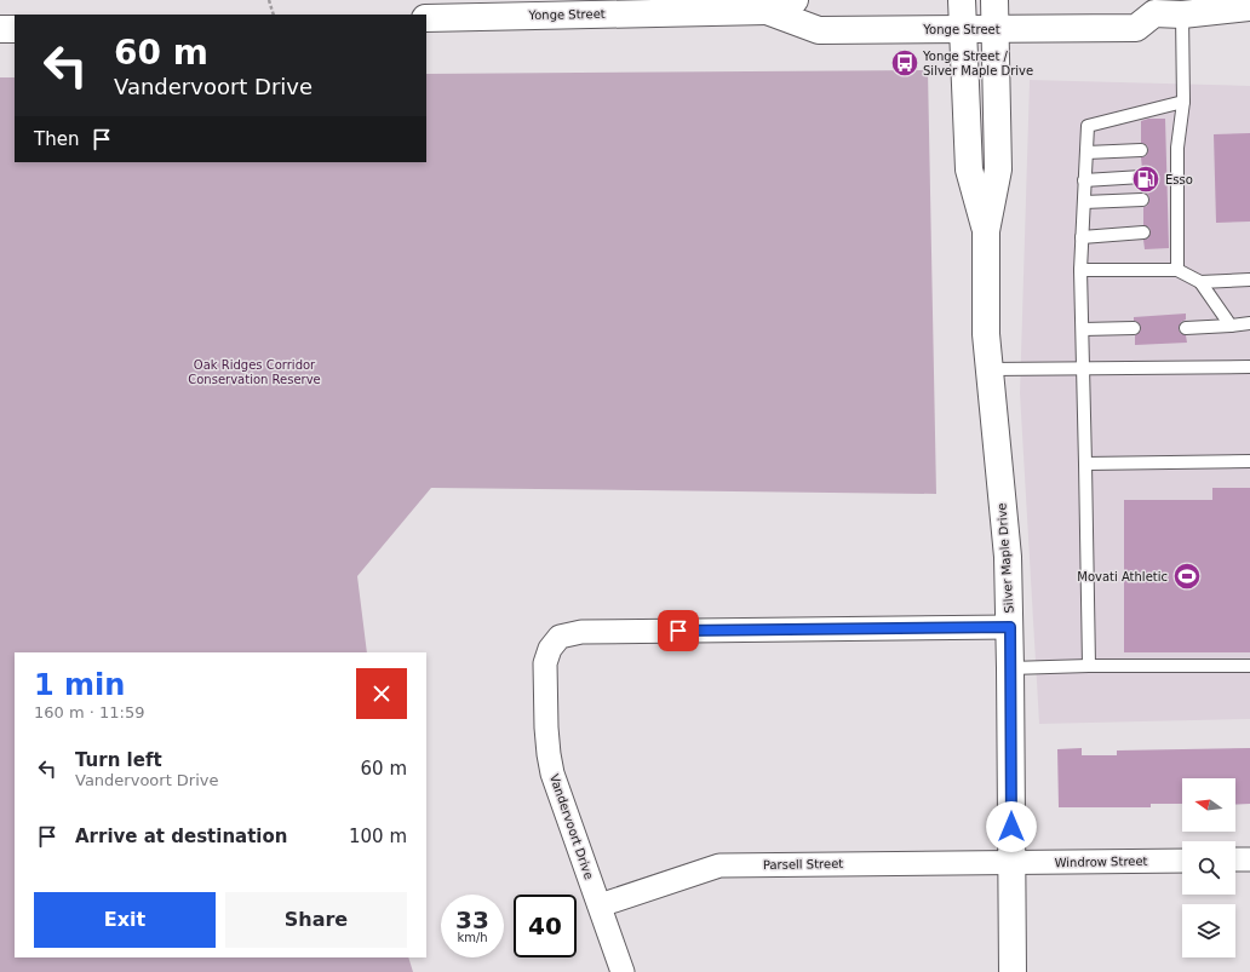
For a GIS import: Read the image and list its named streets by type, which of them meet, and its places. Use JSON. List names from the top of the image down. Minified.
{"streets":{"street":["Yonge Street","Silver Maple Drive","Vandervoort Drive","Windrow Street","Parsell Street"]},"crossings":[["Yonge Street","Silver Maple Drive"],["Silver Maple Drive","Vandervoort Drive"],["Silver Maple Drive","Windrow Street"],["Silver Maple Drive","Parsell Street"],["Vandervoort Drive","Parsell Street"],["Windrow Street","Parsell Street"]],"parks":["Oak Ridges Corridor Conservation Reserve"],"places":{"bus stop":["Yonge Street / Silver Maple Drive"],"fuel station":["Esso"],"sports":["Movati Athletic"]},"north":"left","page":{"turn":["60 m","Vandervoort Drive"],"then":"Then","heading":["1 min","160 m · 11:59"],"list":[{"name":"Turn left","note":"Vandervoort Drive","value":"60 m"},{"name":"Arrive at destination","value":"100 m"}],"buttons":["Exit","Share"],"speed":"33 km/h","limit":"40"}}
